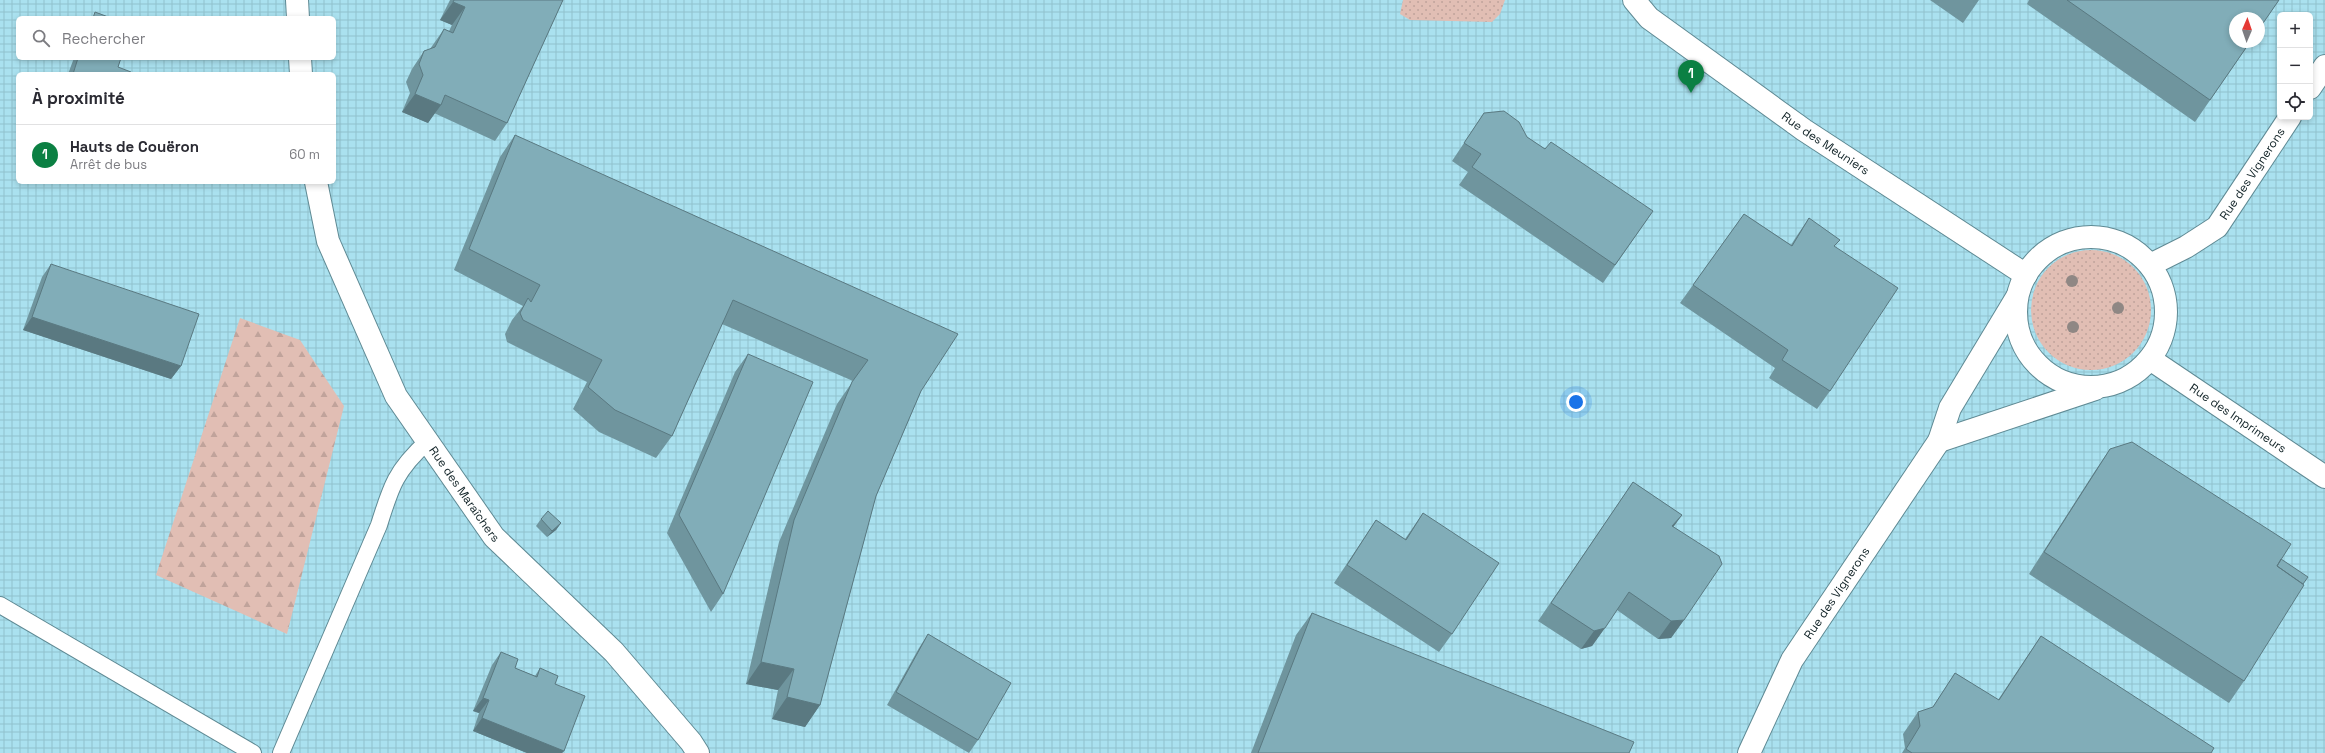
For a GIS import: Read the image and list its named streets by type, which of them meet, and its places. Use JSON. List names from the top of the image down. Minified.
{"streets":{"street":["Rue des Meuniers","Rue des Vignerons","Rue des Imprimeurs","Rue des Maraîchers"]},"north":"top","page":{"map_buttons":["+","−"],"search":"Rechercher","pins":"1","heading":"À proximité","list":[{"mark":"1","name":"Hauts de Couëron","note":"Arrêt de bus","value":"60 m"}]}}
